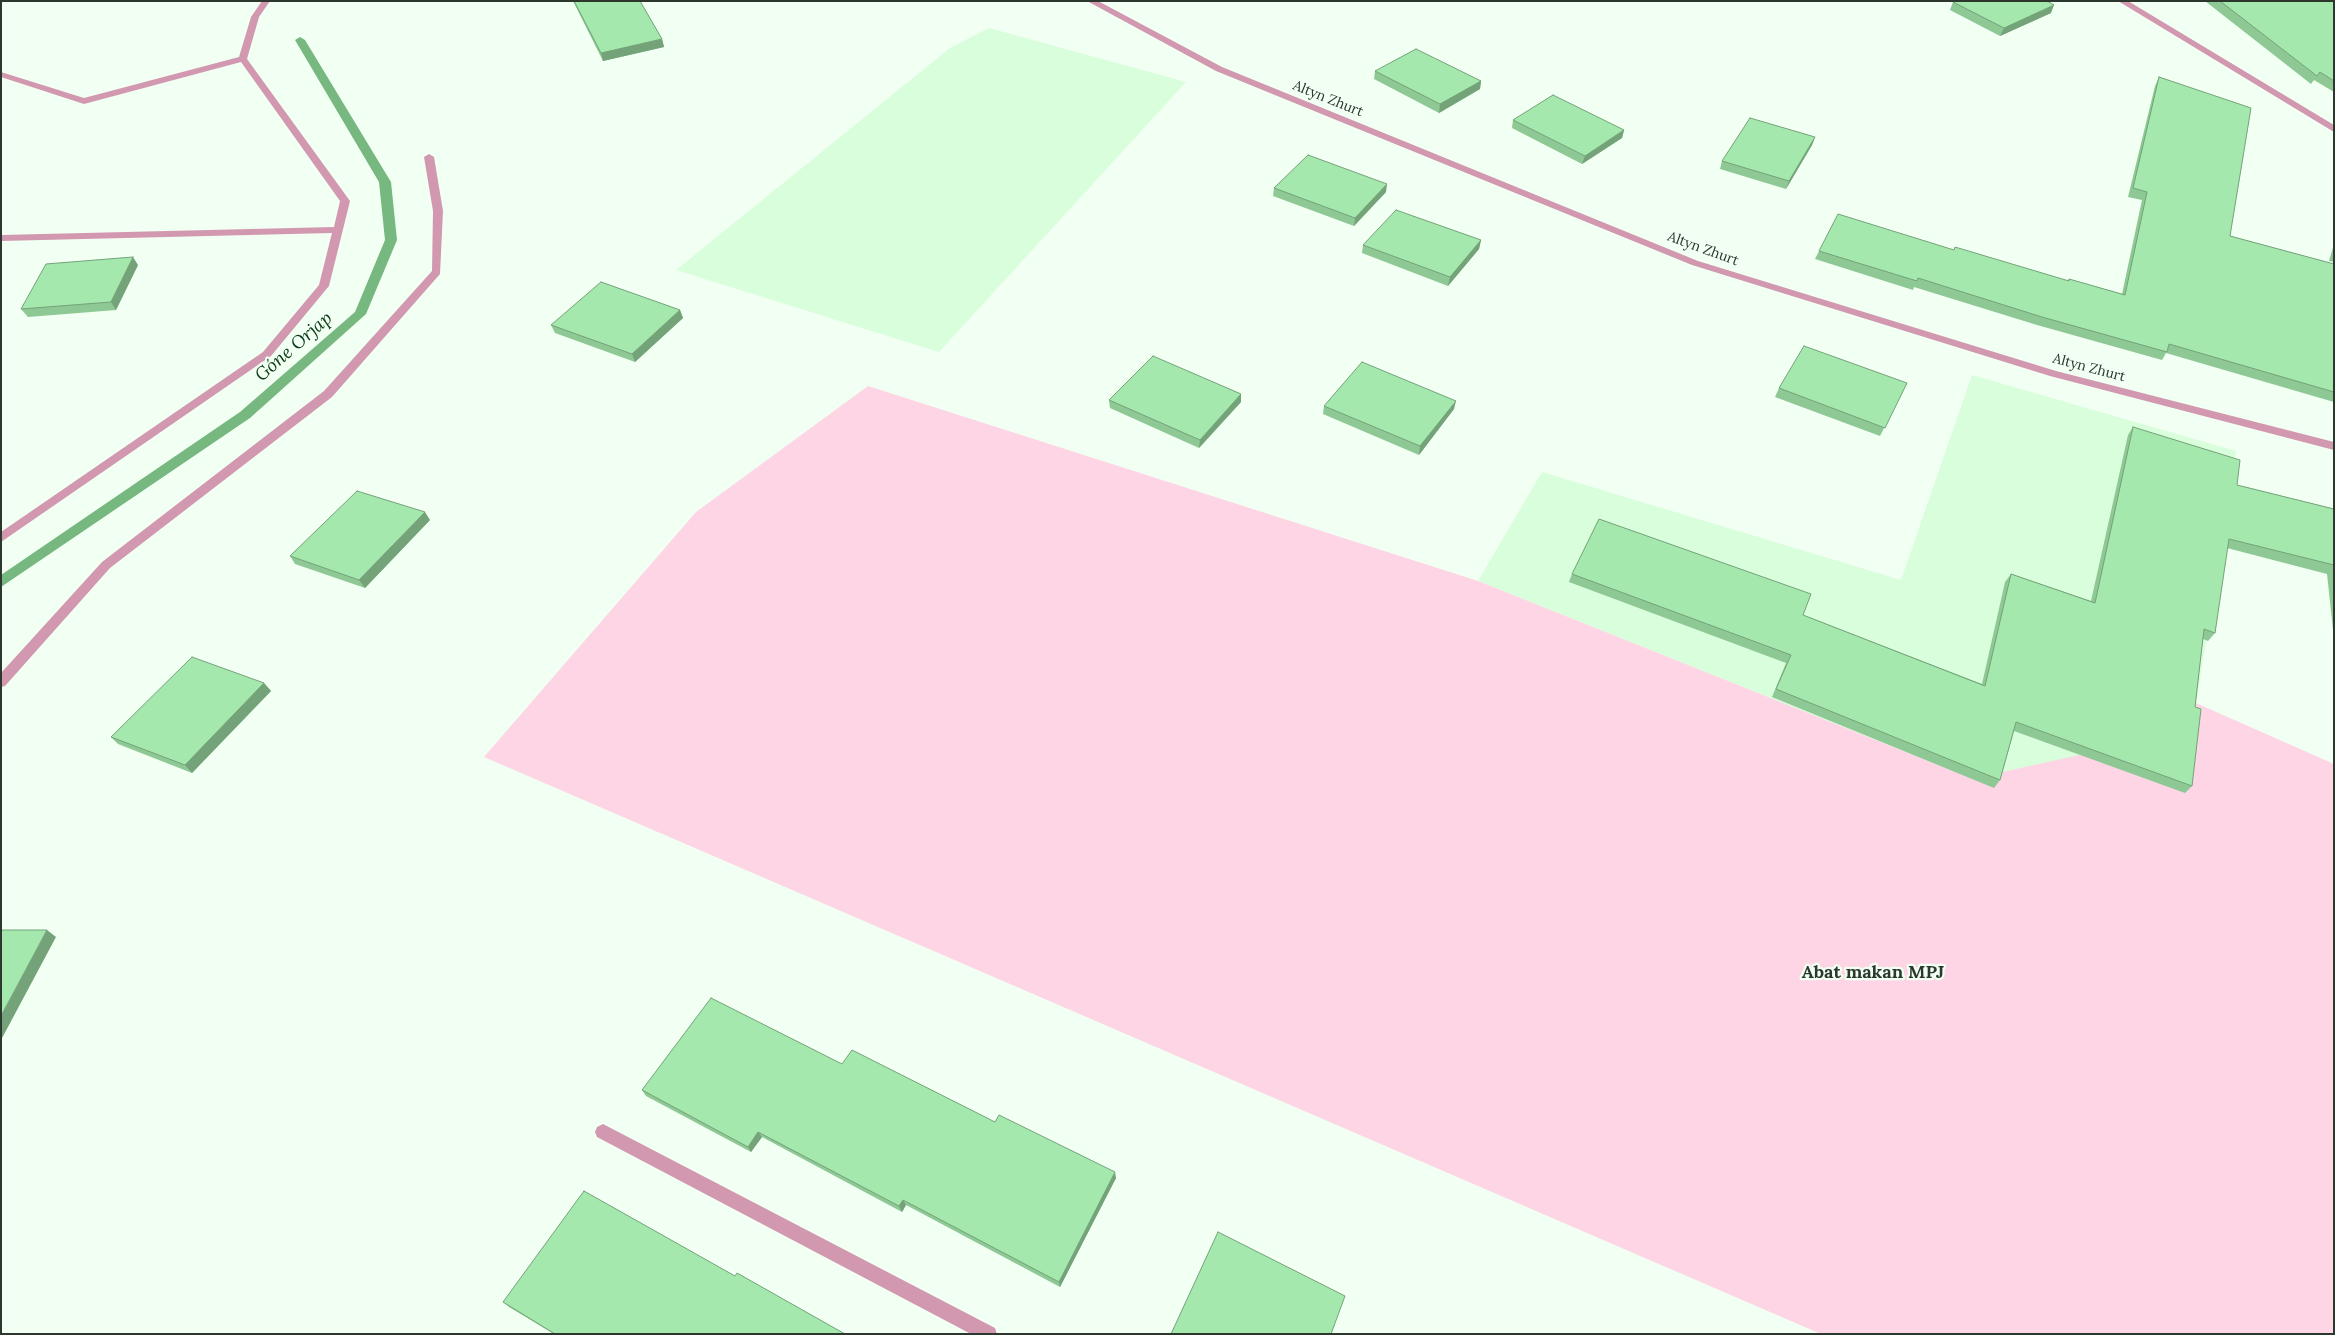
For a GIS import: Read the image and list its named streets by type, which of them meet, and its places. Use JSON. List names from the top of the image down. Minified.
{"streets":{"street":["Altyn Zhurt"]},"districts":["Abat makan MPJ"],"water":["Góne Orjap"]}
